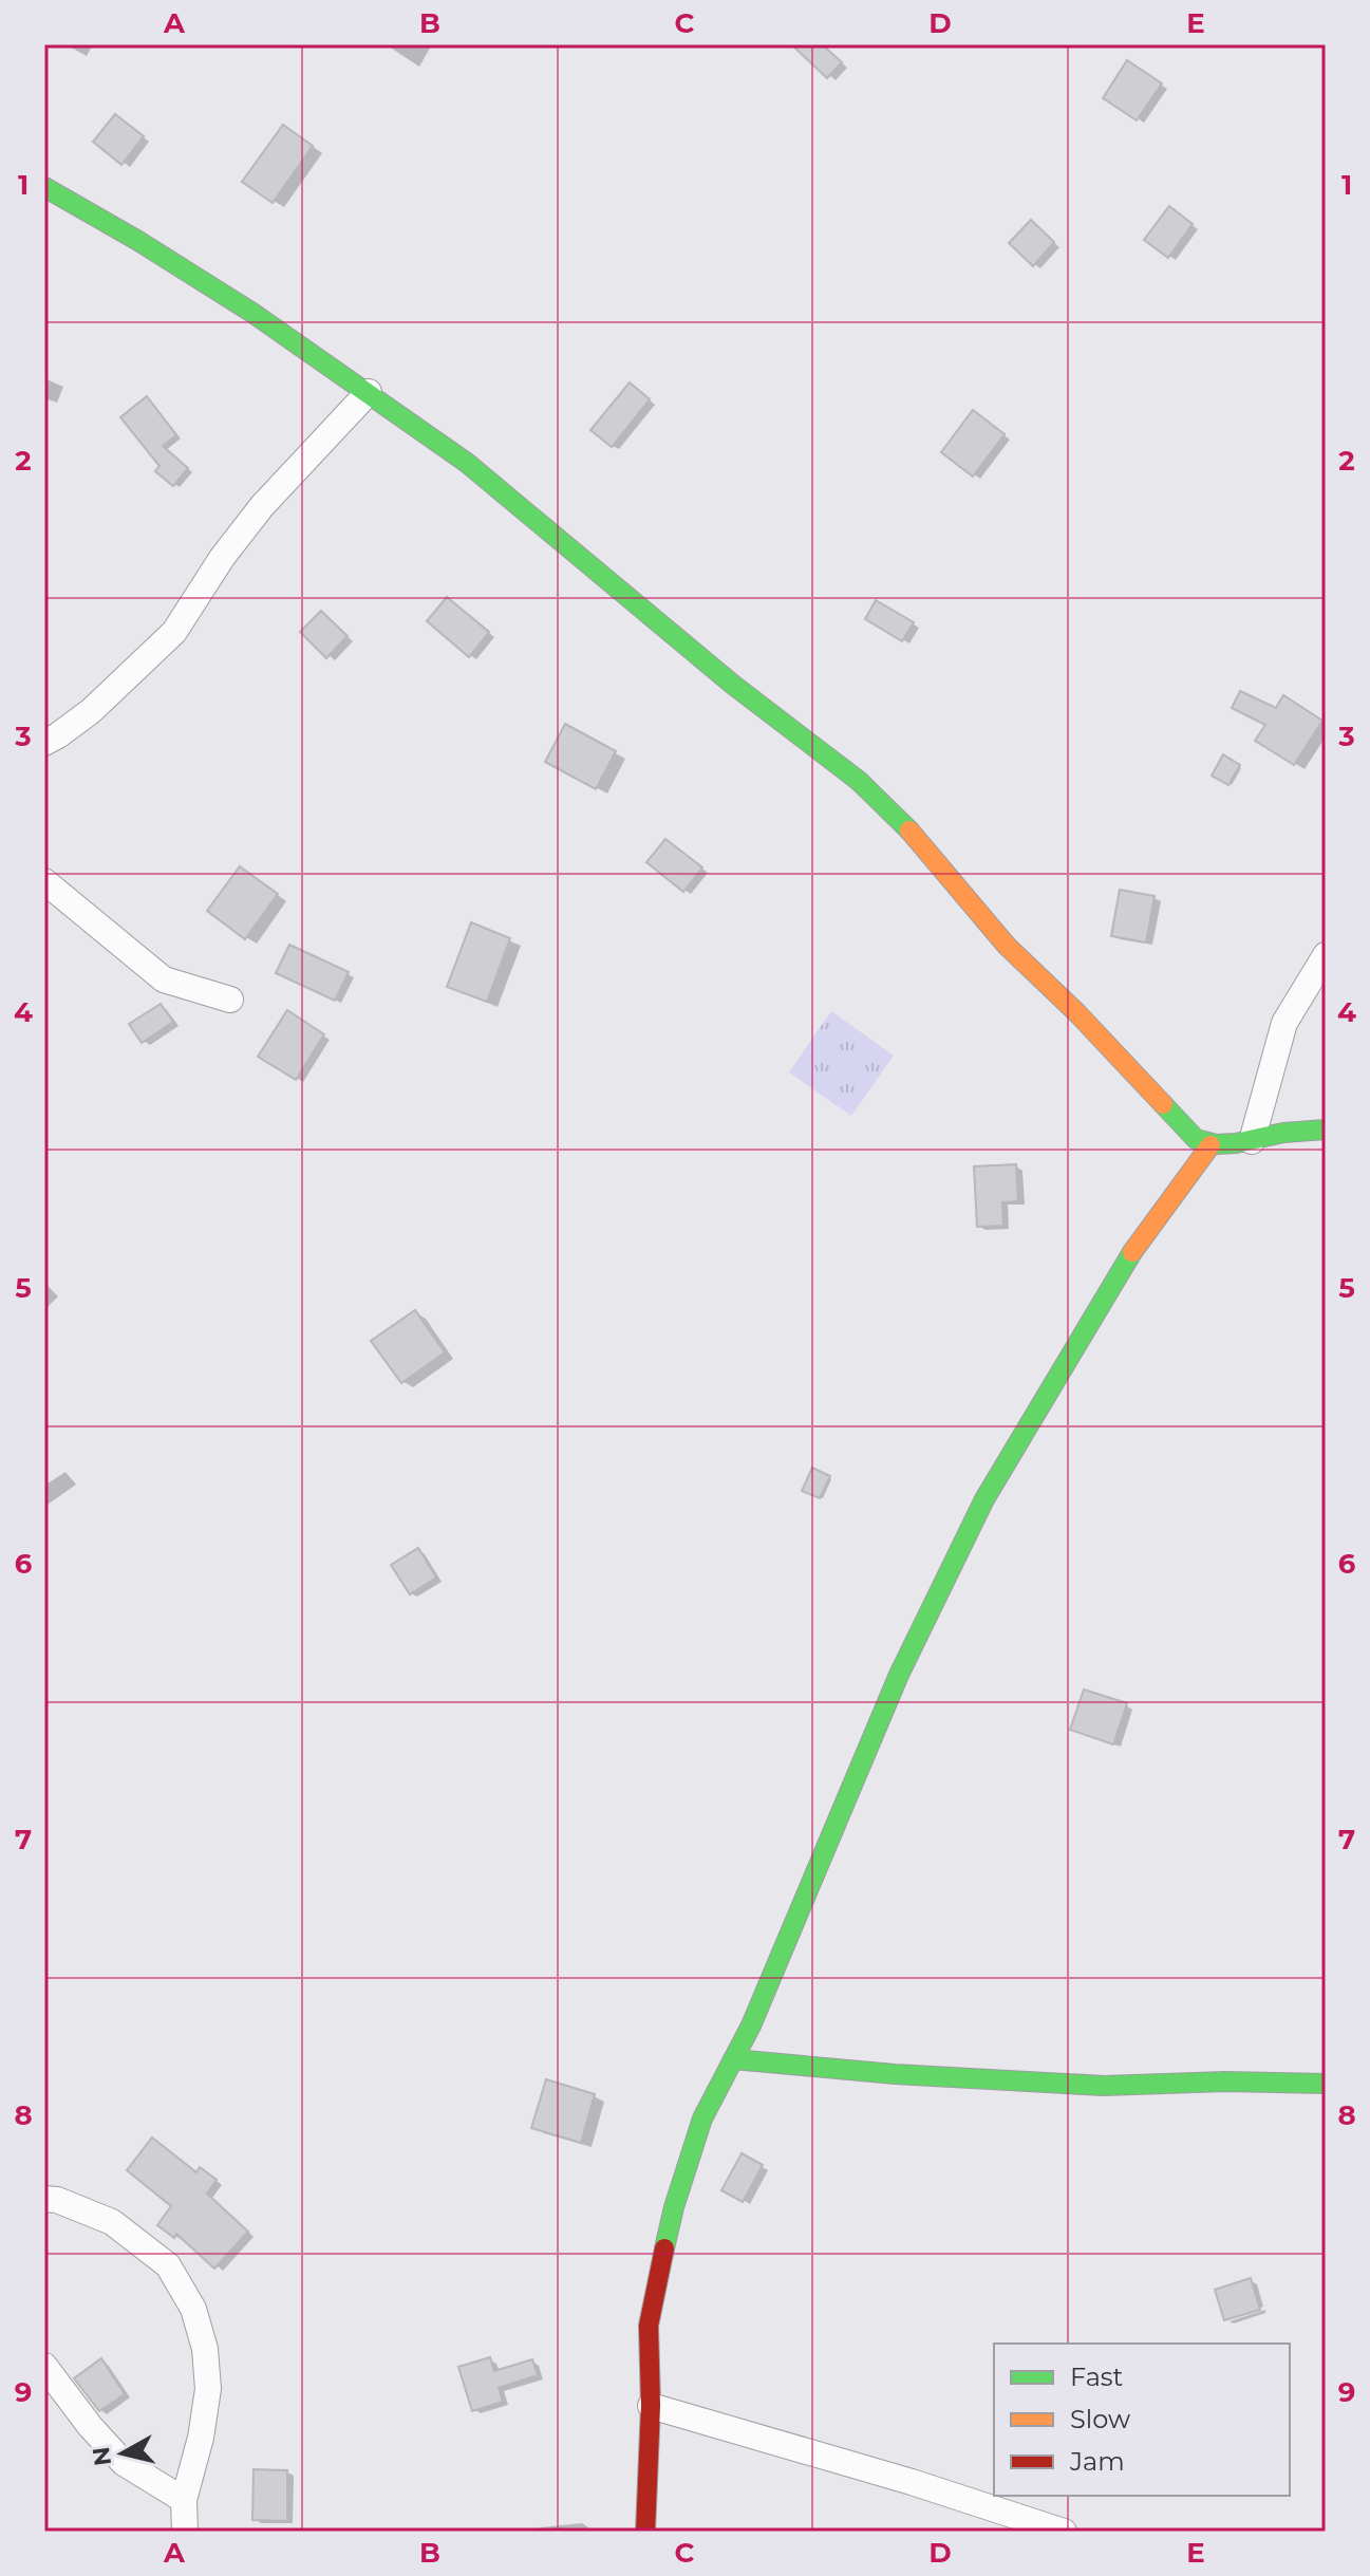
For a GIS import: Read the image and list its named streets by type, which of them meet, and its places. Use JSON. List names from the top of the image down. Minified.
{"legend":["Fast","Slow","Jam"],"north":"left","grid":{"columns":["A","B","C","D","E"],"rows":["1","2","3","4","5","6","7","8","9"]}}
